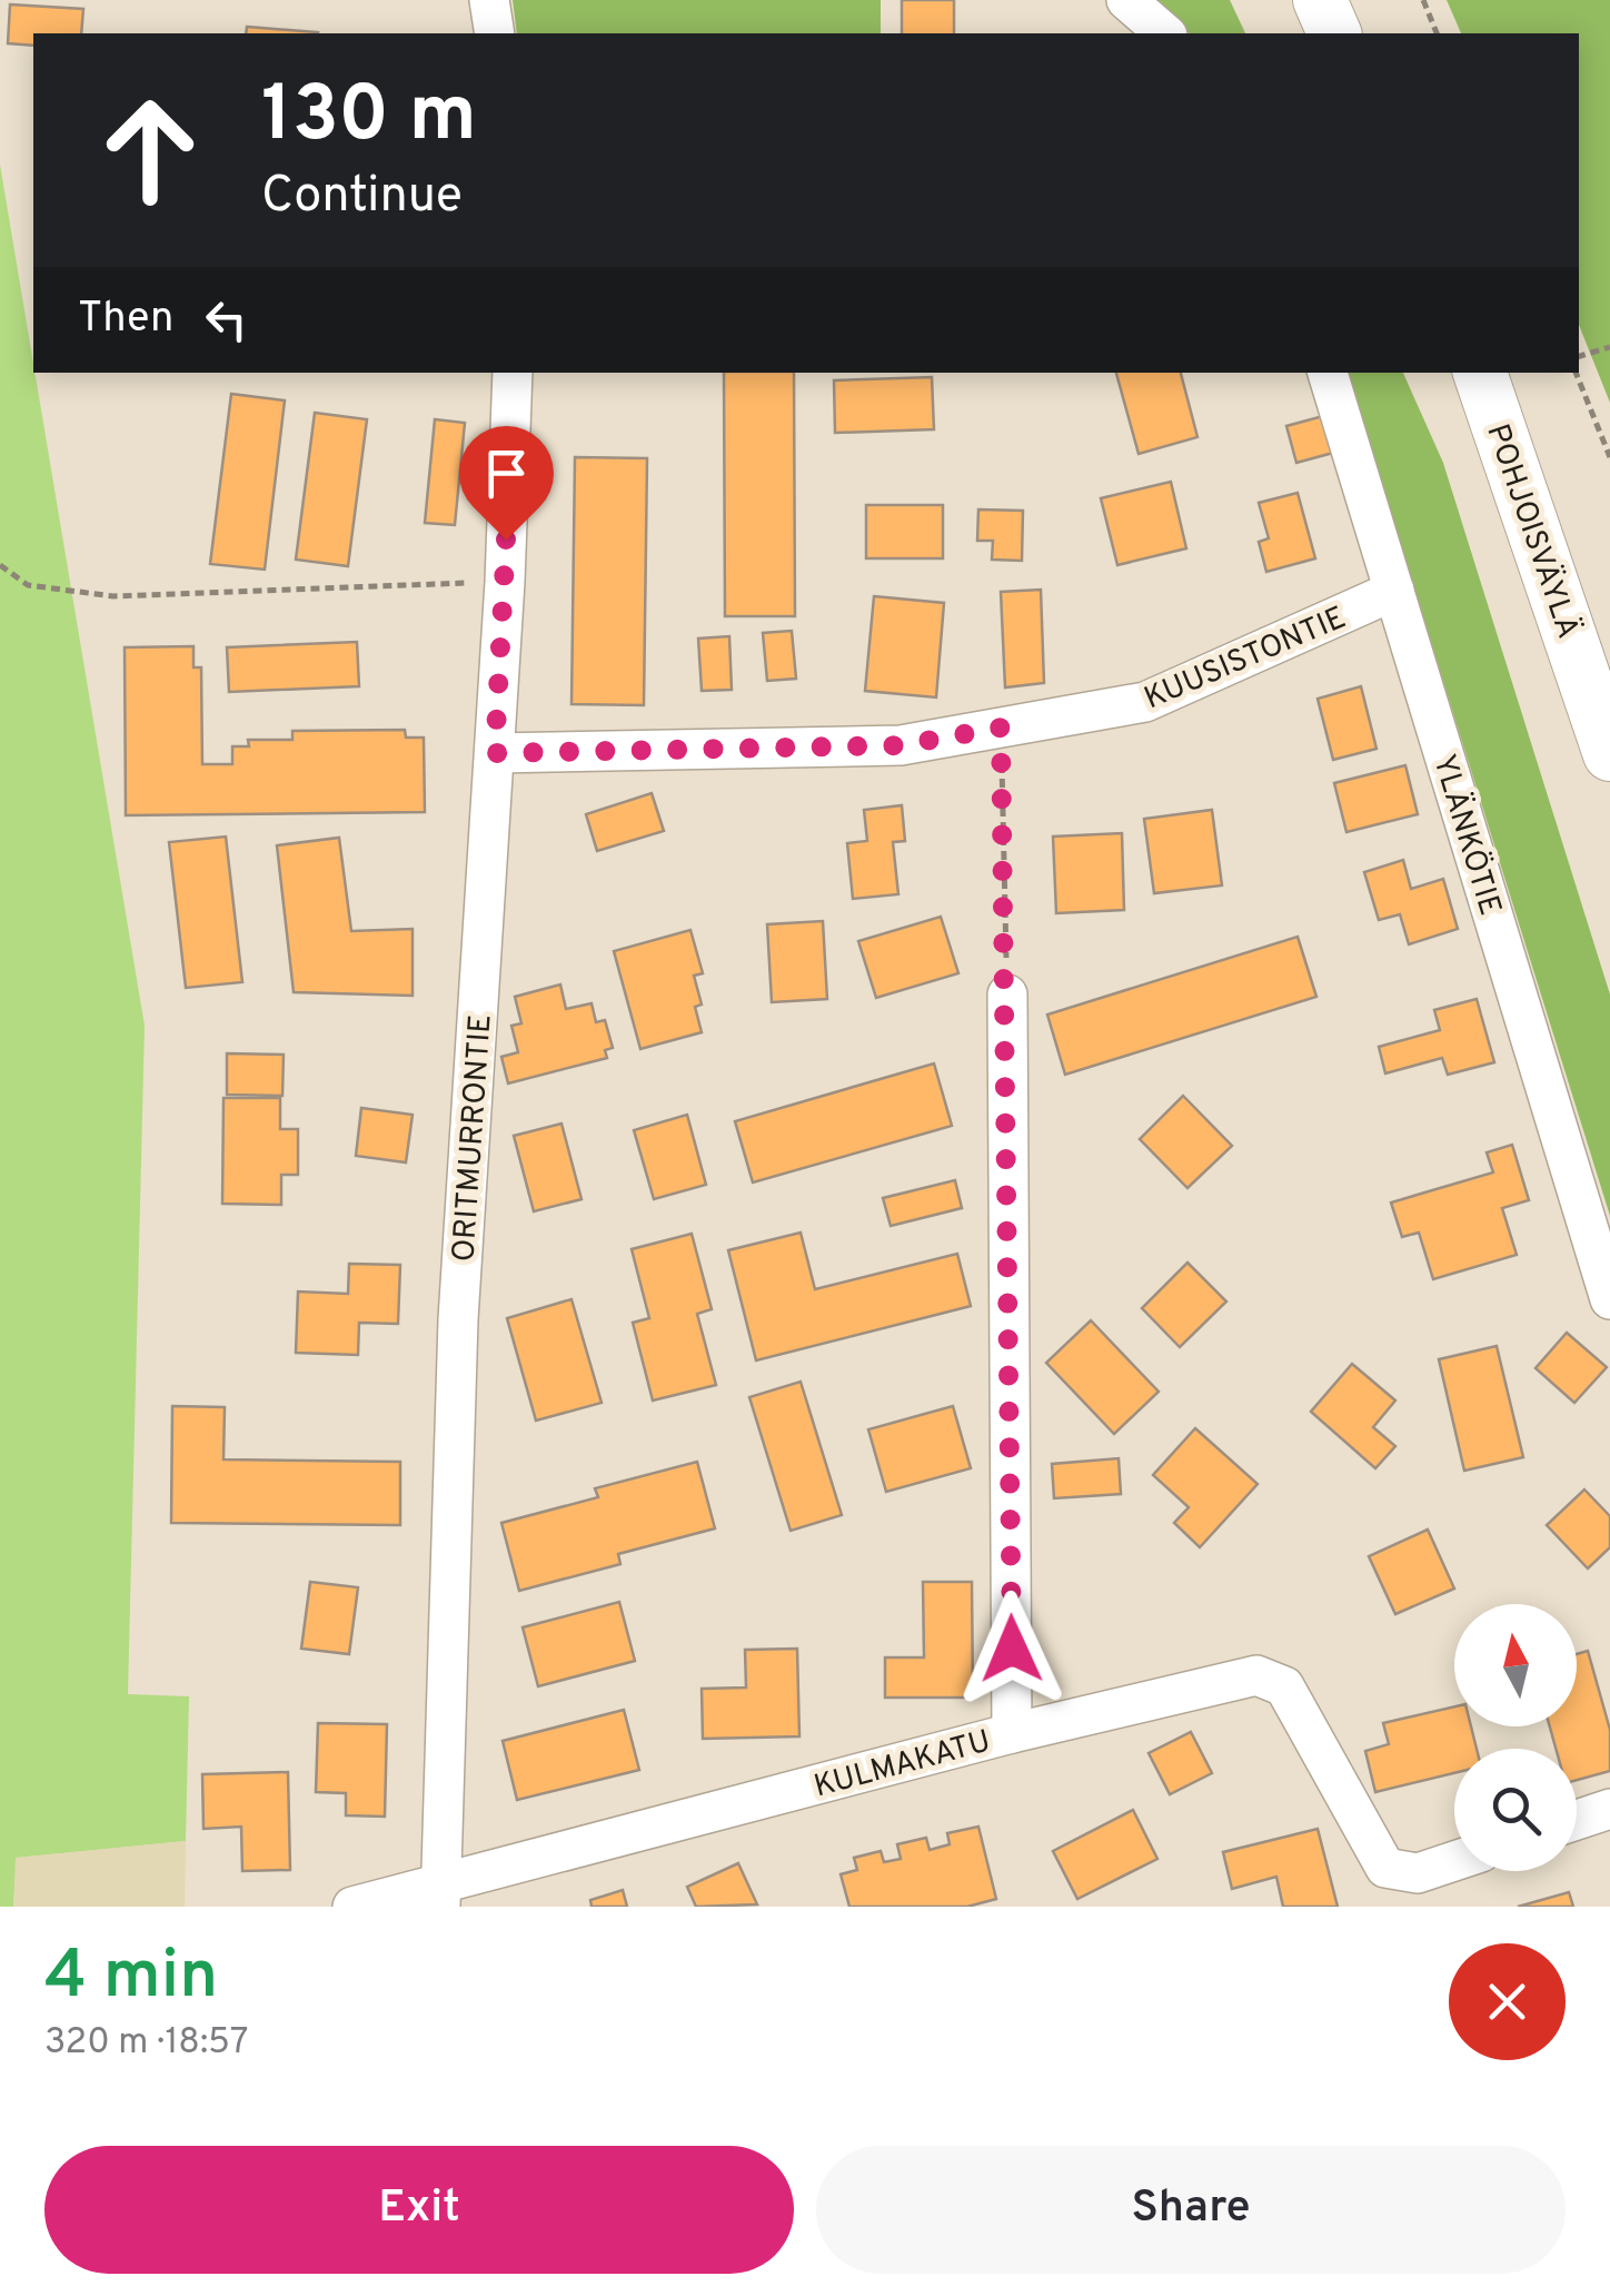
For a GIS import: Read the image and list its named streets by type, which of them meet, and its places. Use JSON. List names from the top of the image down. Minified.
{"streets":{"main road":["POHJOISVÄYLÄ"],"street":["KUUSISTONTIE","YLÄNKÖTIE","ORITMURRONTIE","KULMAKATU"]},"crossings":[["KUUSISTONTIE","YLÄNKÖTIE"],["KUUSISTONTIE","ORITMURRONTIE"],["ORITMURRONTIE","KULMAKATU"]],"north":"top","page":{"turn":["130 m","Continue"],"then":"Then","heading":["4 min","320 m · 18:57"],"buttons":["Exit","Share"]}}
